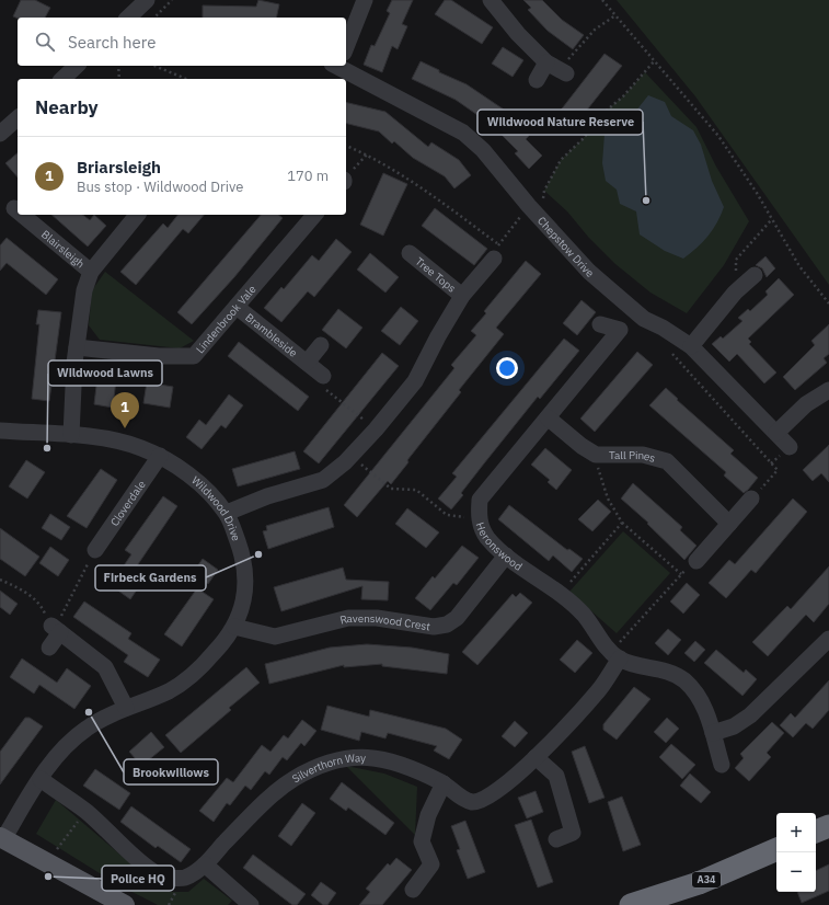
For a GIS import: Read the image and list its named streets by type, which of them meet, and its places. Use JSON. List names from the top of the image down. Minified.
{"streets":{"highway":["A34"],"street":["Chepstow Drive","Blairsleigh","Tree Tops","Lindenbrook Vale","Brambleside","Tall Pines","Cloverdale","Wildwood Drive","Heronswood","Ravenswood Crest","Silverthorn Way"]},"crossings":[["Lindenbrook Vale","Brambleside"],["Tall Pines","Heronswood"],["Cloverdale","Wildwood Drive"],["Wildwood Drive","Ravenswood Crest"],["Wildwood Drive","Silverthorn Way"],["Heronswood","Ravenswood Crest"],["Heronswood","Silverthorn Way"]],"places":["Wildwood Nature Reserve","Wildwood Lawns","Firbeck Gardens","Brookwillows","Police HQ"],"page":{"search":"Search here","heading":"Nearby","list":[{"mark":"1","name":"Briarsleigh","note":"Bus stop · Wildwood Drive","value":"170 m"}],"pins":"1","map_buttons":["+","−"]}}
